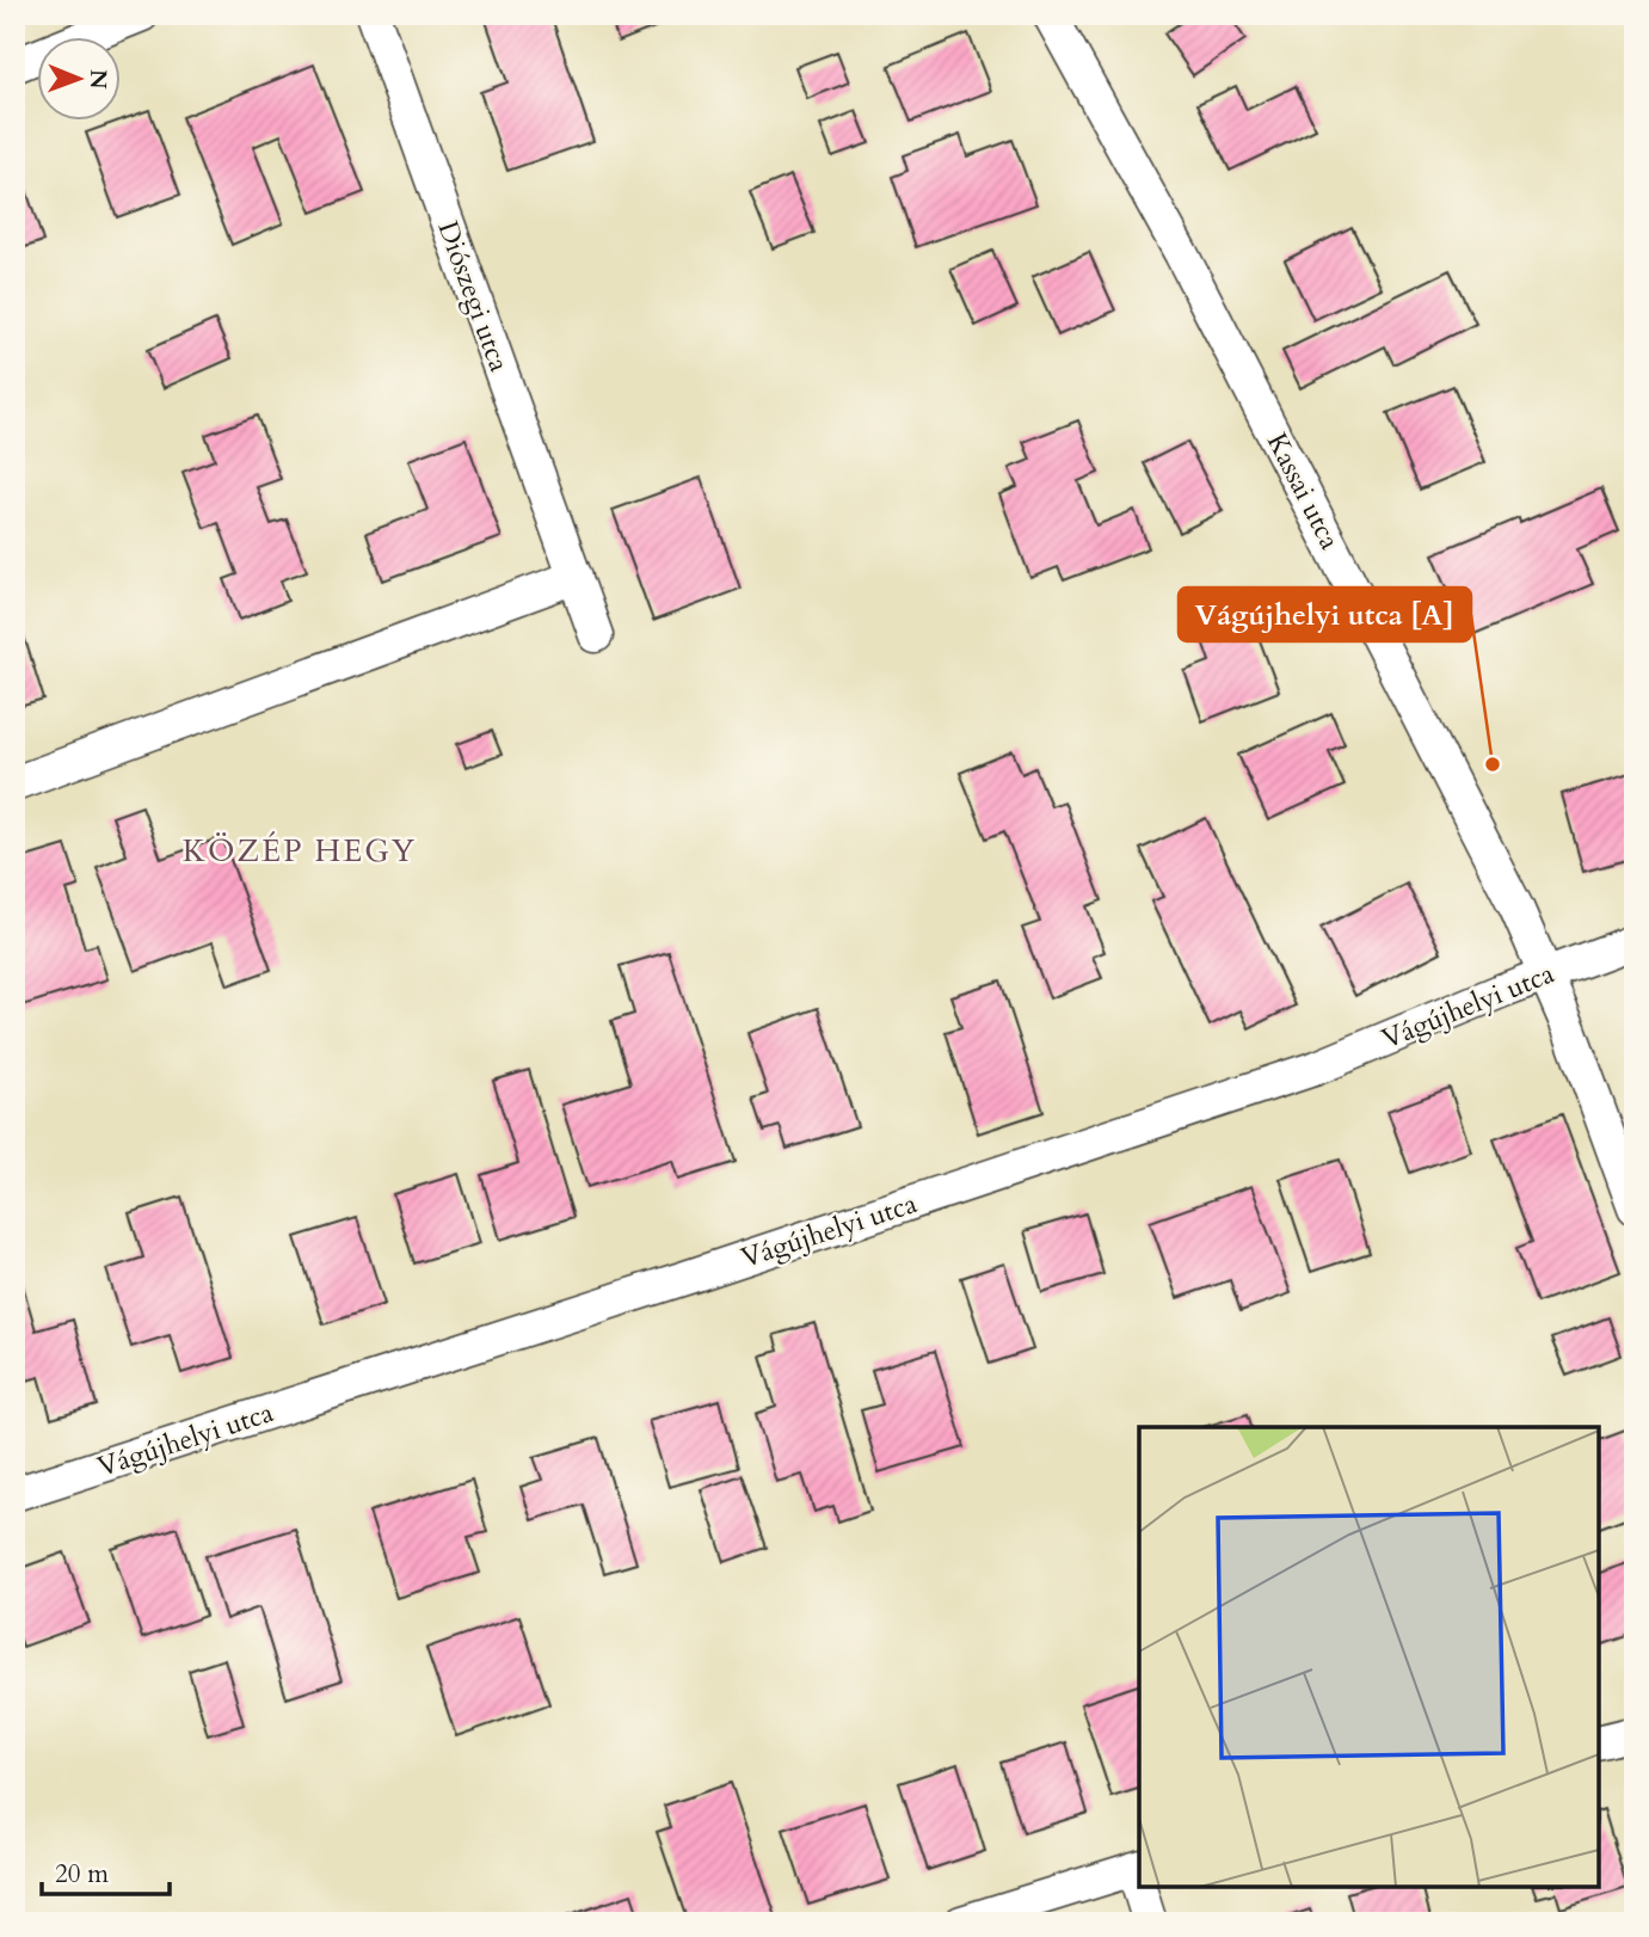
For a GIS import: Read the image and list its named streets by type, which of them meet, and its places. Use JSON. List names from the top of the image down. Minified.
{"streets":{"street":["Diószegi utca","Kassai utca","Vágújhelyi utca"]},"crossings":[["Kassai utca","Vágújhelyi utca"]],"districts":["KÖZÉP HEGY"],"places":["Vágújhelyi utca [A]"],"scale_bar":"20 m","north":"right"}
